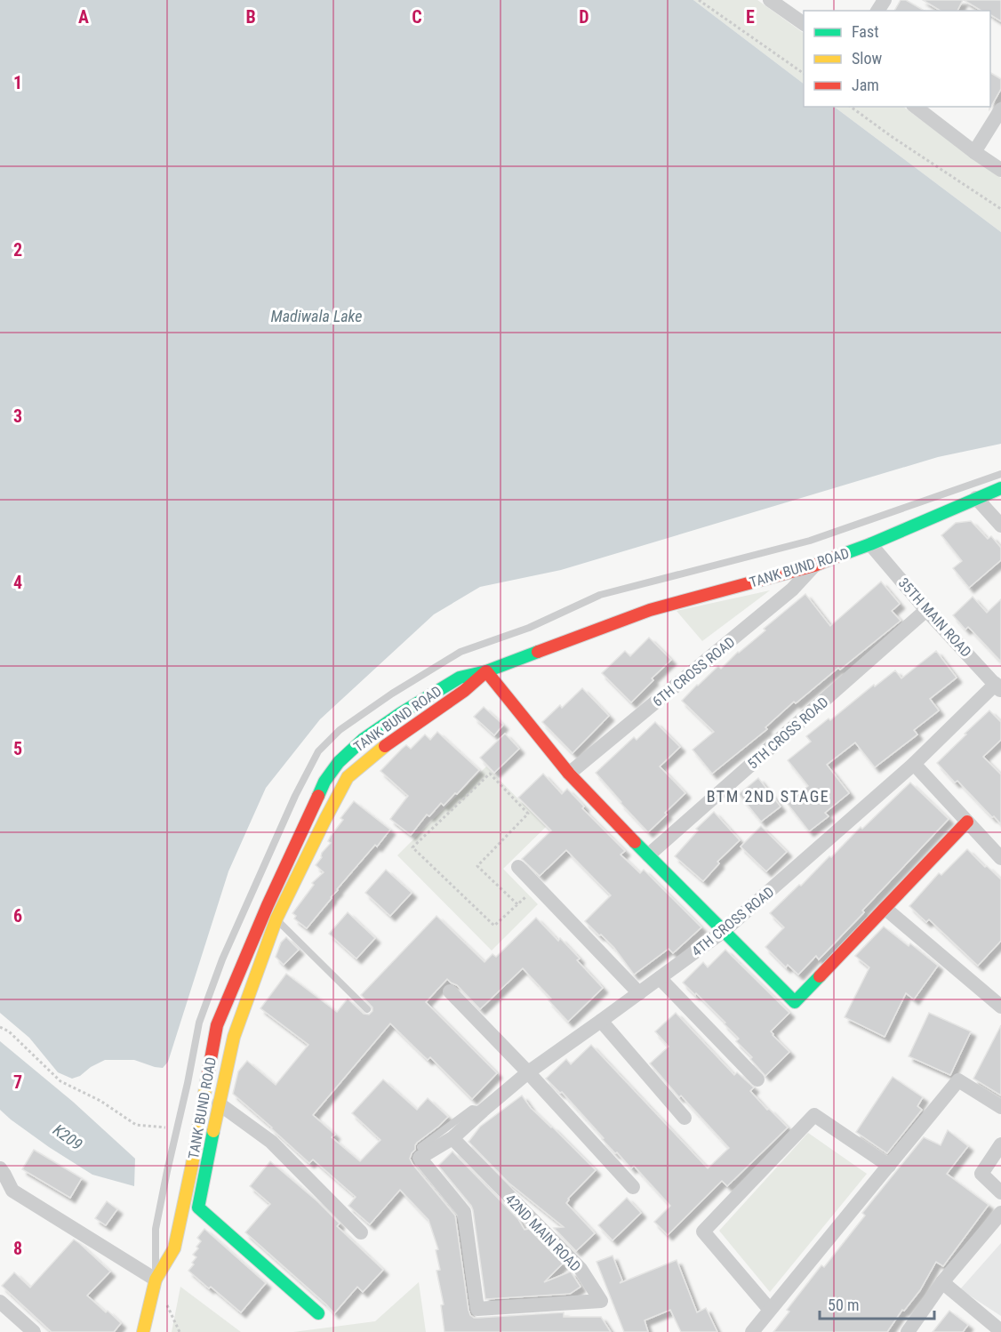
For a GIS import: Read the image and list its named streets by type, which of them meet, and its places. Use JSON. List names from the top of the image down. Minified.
{"streets":{"street":["TANK BUND ROAD","35TH MAIN ROAD","6TH CROSS ROAD","5TH CROSS ROAD","4TH CROSS ROAD","42ND MAIN ROAD"]},"crossings":[["TANK BUND ROAD","35TH MAIN ROAD"],["TANK BUND ROAD","6TH CROSS ROAD"],["35TH MAIN ROAD","5TH CROSS ROAD"],["35TH MAIN ROAD","4TH CROSS ROAD"],["4TH CROSS ROAD","42ND MAIN ROAD"]],"districts":["BTM 2ND STAGE"],"water":["Madiwala Lake","K209"],"legend":["Fast","Slow","Jam"],"scale_bar":"50 m","grid":{"columns":["A","B","C","D","E"],"rows":["1","2","3","4","5","6","7","8"]}}
